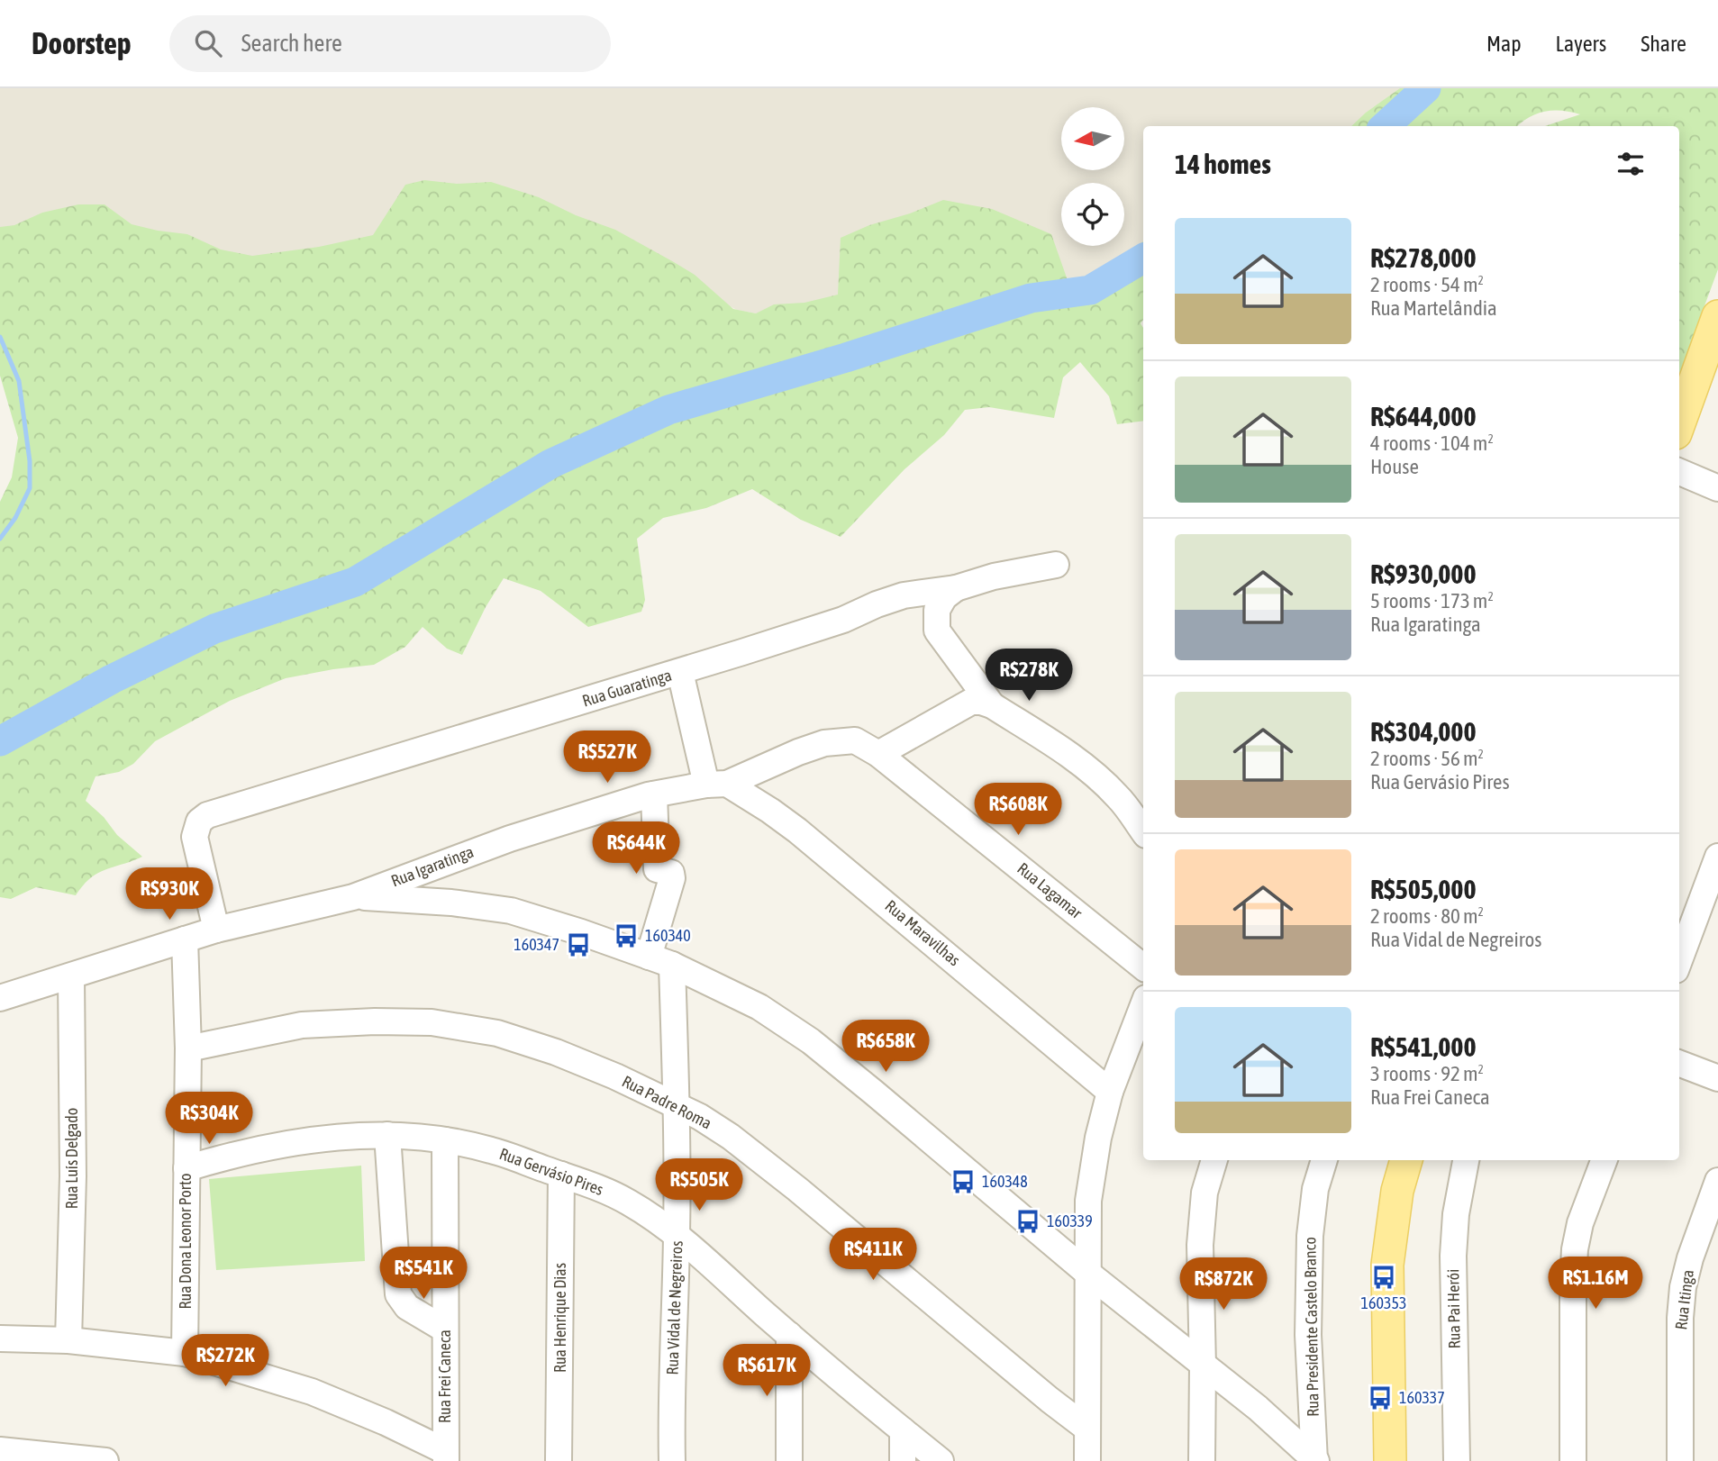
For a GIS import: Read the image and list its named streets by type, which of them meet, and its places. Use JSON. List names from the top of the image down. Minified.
{"streets":{"street":["Rua Guaratinga","Rua Igaratinga","Rua Lagamar","Rua Maravilhas","Rua Padre Roma","Rua Luís Delgado","Rua Gervásio Pires","Rua Dona Leonor Porto","Rua Itinga","Rua Vidal de Negreiros","Rua Pai Herói","Rua Henrique Dias","Rua Presidente Castelo Branco","Rua Frei Caneca"]},"crossings":[["Rua Guaratinga","Rua Igaratinga"],["Rua Igaratinga","Rua Lagamar"],["Rua Igaratinga","Rua Maravilhas"],["Rua Igaratinga","Rua Luís Delgado"],["Rua Igaratinga","Rua Dona Leonor Porto"],["Rua Igaratinga","Rua Vidal de Negreiros"],["Rua Padre Roma","Rua Dona Leonor Porto"],["Rua Padre Roma","Rua Vidal de Negreiros"],["Rua Gervásio Pires","Rua Dona Leonor Porto"],["Rua Gervásio Pires","Rua Vidal de Negreiros"],["Rua Gervásio Pires","Rua Henrique Dias"],["Rua Gervásio Pires","Rua Frei Caneca"]],"places":{"bus stop":["160340","160347","160348","160339","160353","160337"]},"north":"left","page":{"header":"Doorstep","search":"Search here","nav":["Map","Layers","Share"],"heading":"14 homes","list":[{"name":"R$278,000","note":"2 rooms · 54 m² · Rua Martelândia"},{"name":"R$644,000","note":"4 rooms · 104 m² · House"},{"name":"R$930,000","note":"5 rooms · 173 m² · Rua Igaratinga"},{"name":"R$304,000","note":"2 rooms · 56 m² · Rua Gervásio Pires"},{"name":"R$505,000","note":"2 rooms · 80 m² · Rua Vidal de Negreiros"},{"name":"R$541,000","note":"3 rooms · 92 m² · Rua Frei Caneca"}],"price":["R$278K","R$527K","R$608K","R$644K","R$930K","R$658K","R$304K","R$505K","R$411K","R$541K","R$1.16M","R$872K","R$272K","R$617K"]}}
